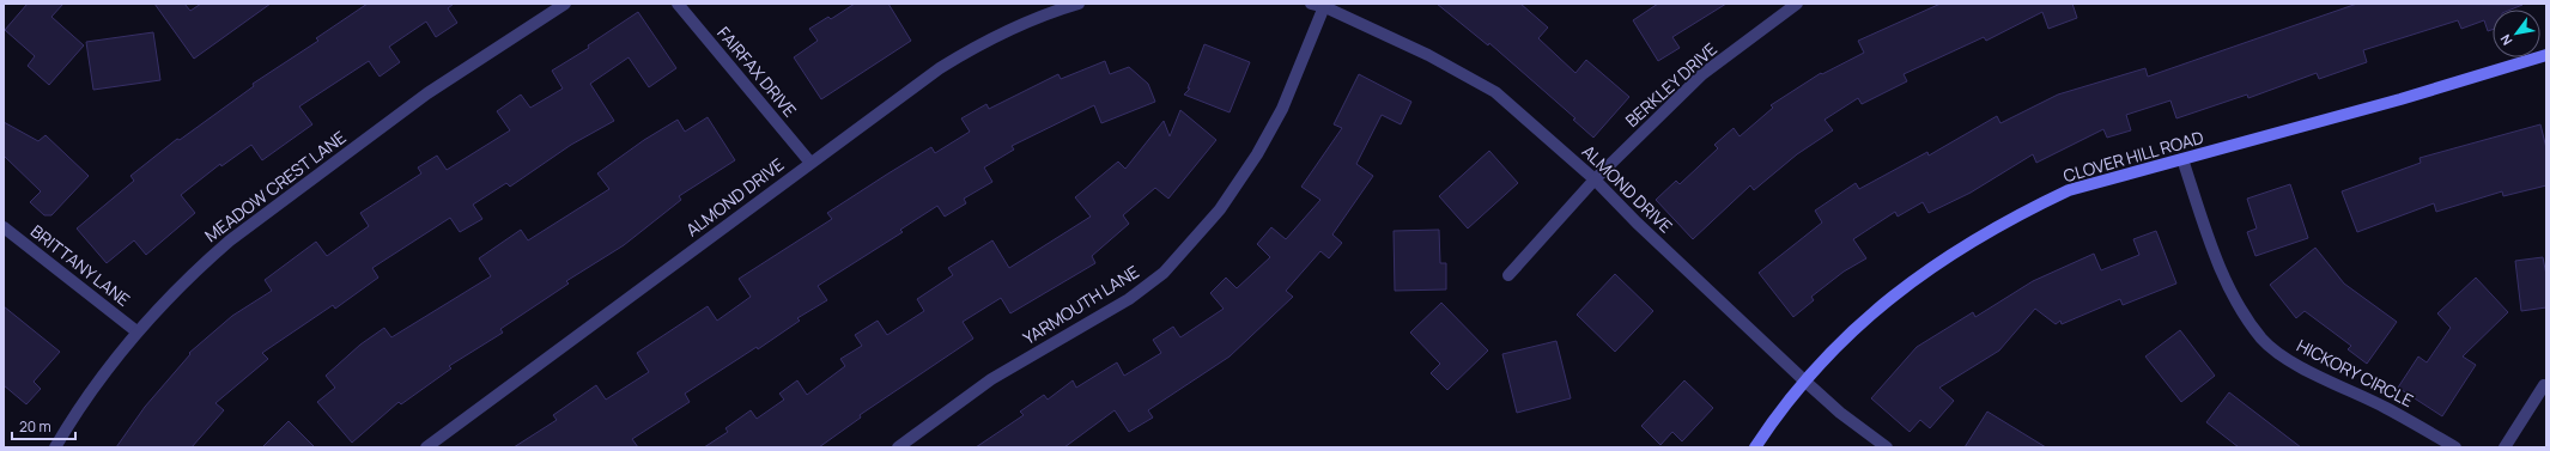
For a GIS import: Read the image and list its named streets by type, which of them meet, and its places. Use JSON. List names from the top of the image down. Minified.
{"streets":{"street":["FAIRFAX DRIVE","BERKLEY DRIVE","CLOVER HILL ROAD","MEADOW CREST LANE","ALMOND DRIVE","BRITTANY LANE","YARMOUTH LANE","HICKORY CIRCLE"]},"crossings":[["FAIRFAX DRIVE","ALMOND DRIVE"],["BERKLEY DRIVE","ALMOND DRIVE"],["CLOVER HILL ROAD","ALMOND DRIVE"],["CLOVER HILL ROAD","HICKORY CIRCLE"],["MEADOW CREST LANE","BRITTANY LANE"],["ALMOND DRIVE","YARMOUTH LANE"]],"scale_bar":"20 m","north":"bottom left"}
